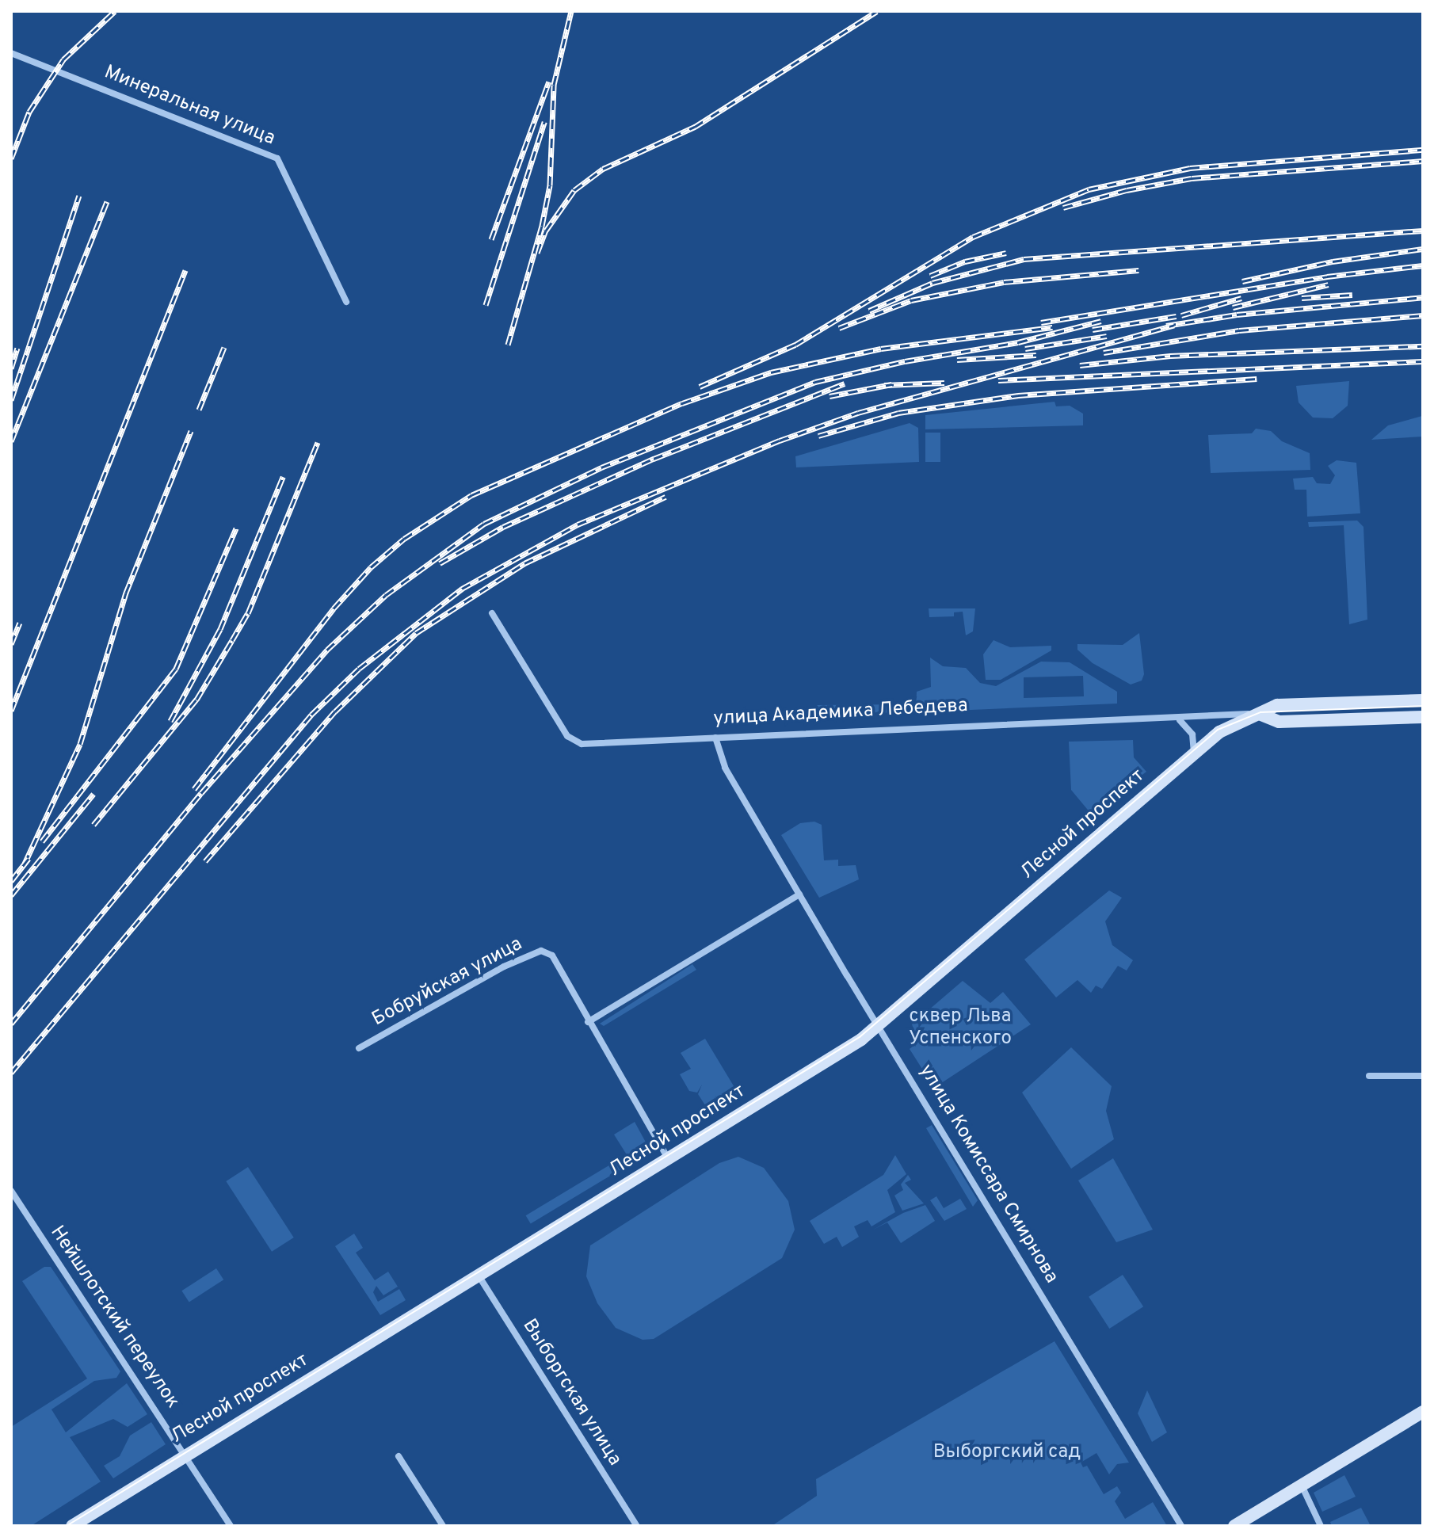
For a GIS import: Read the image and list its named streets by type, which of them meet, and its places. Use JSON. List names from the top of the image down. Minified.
{"streets":{"main road":["улица Академика Лебедева","Лесной проспект"],"street":["Минеральная улица","Бобруйская улица","улица Комиссара Смирнова","Нейшлотский переулок","Выборгская улица"]},"crossings":[["улица Академика Лебедева","Лесной проспект"],["улица Академика Лебедева","улица Комиссара Смирнова"],["Лесной проспект","Бобруйская улица"],["Лесной проспект","улица Комиссара Смирнова"],["Лесной проспект","Нейшлотский переулок"],["Лесной проспект","Выборгская улица"]],"parks":["сквер Льва Успенского","Выборгский сад"]}
